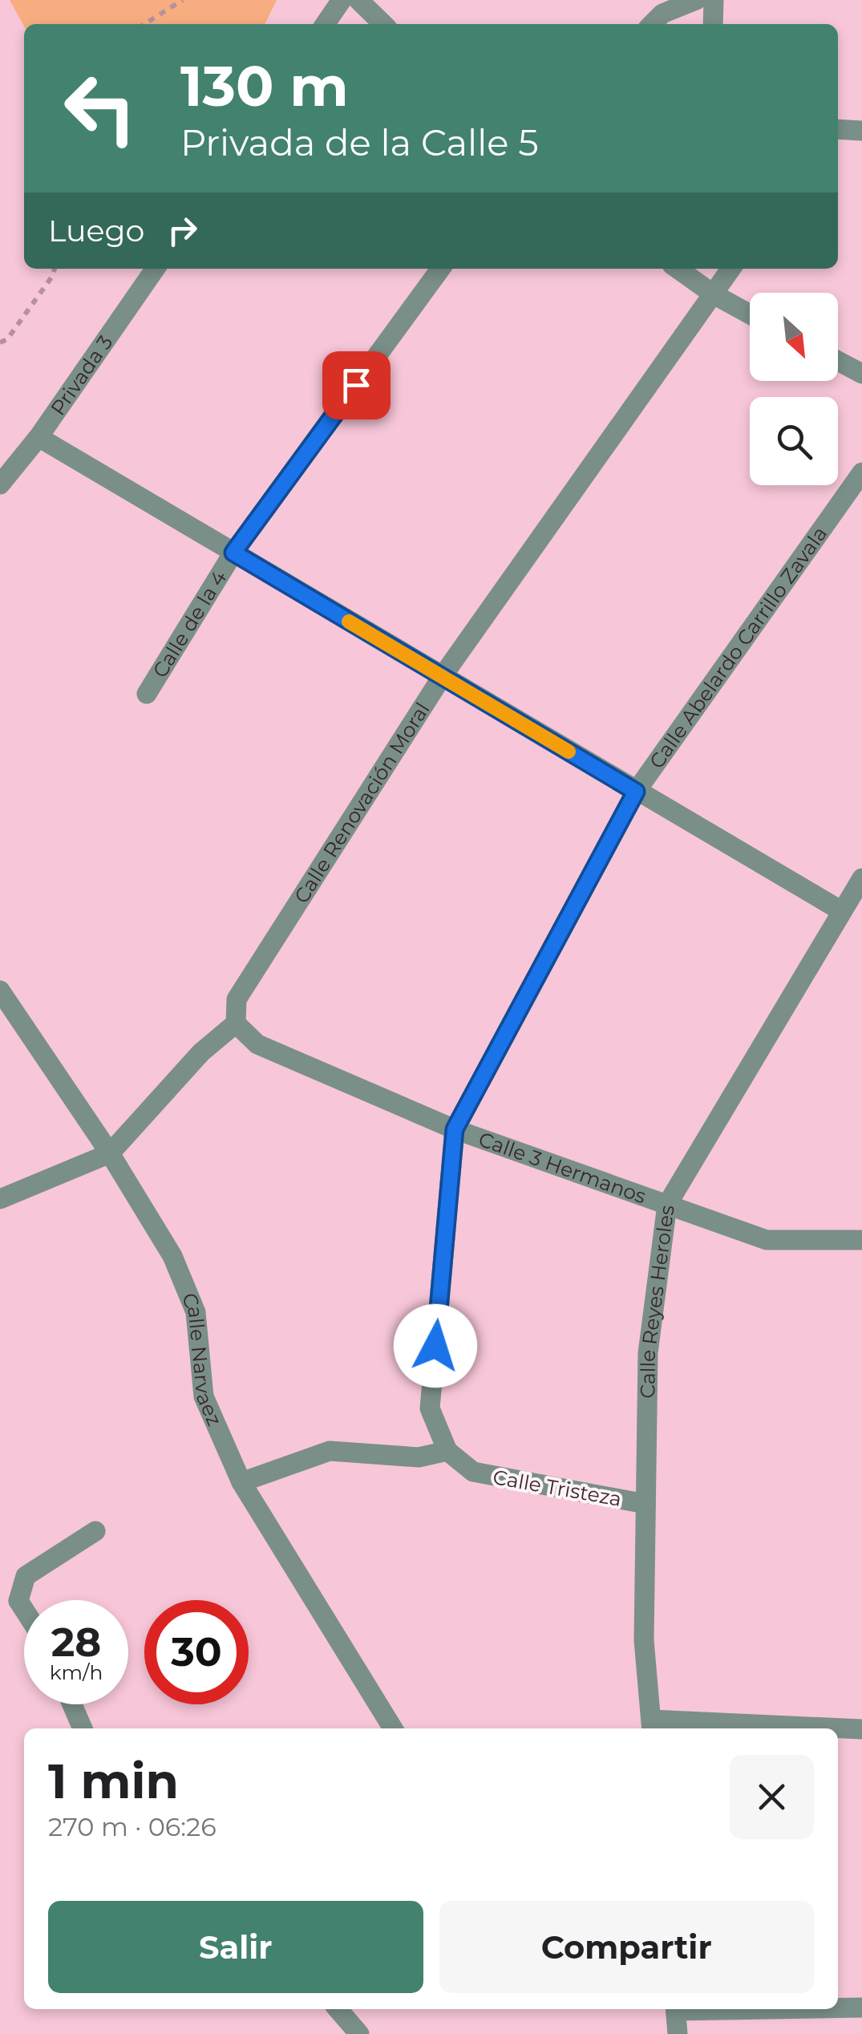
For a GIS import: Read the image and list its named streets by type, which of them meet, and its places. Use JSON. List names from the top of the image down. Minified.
{"streets":{"street":["Privada 3","Calle de la 4","Calle Abelardo Carrillo Zavala","Calle Renovación Moral","Calle 3 Hermanos","Calle Reyes Heroles","Calle Narvaez","Calle Tristeza"]},"crossings":[["Calle Abelardo Carrillo Zavala","Calle 3 Hermanos"],["Calle Abelardo Carrillo Zavala","Calle Tristeza"],["Calle Renovación Moral","Calle 3 Hermanos"],["Calle 3 Hermanos","Calle Reyes Heroles"],["Calle Reyes Heroles","Calle Tristeza"]],"north":"bottom right","page":{"turn":["130 m","Privada de la Calle 5"],"then":"Luego","speed":"28 km/h","limit":"30","heading":["1 min","270 m · 06:26"],"buttons":["Salir","Compartir"]}}
